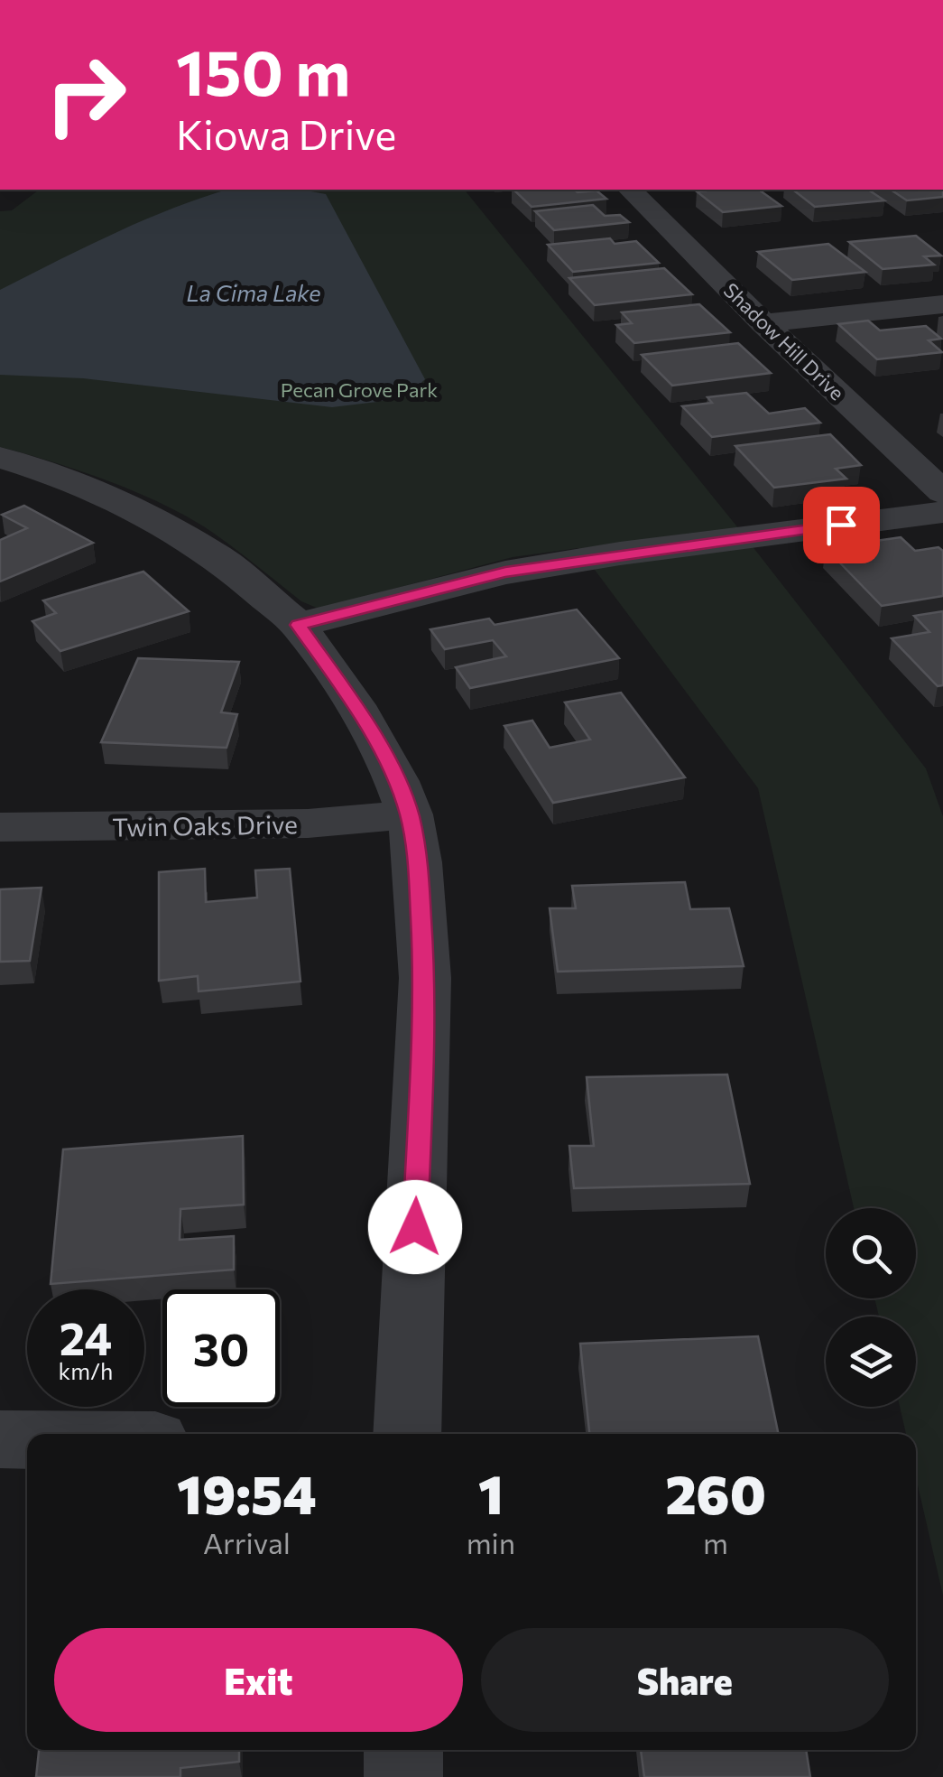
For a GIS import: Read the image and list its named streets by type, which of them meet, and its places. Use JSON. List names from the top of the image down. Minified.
{"streets":{"street":["Shadow Hill Drive","Twin Oaks Drive"]},"water":["La Cima Lake"],"parks":["Pecan Grove Park"],"page":{"turn":["150 m","Kiowa Drive"],"speed":"24 km/h","limit":"30","eta":["19:54","Arrival","1","min","260","m"],"buttons":["Exit","Share"]}}
